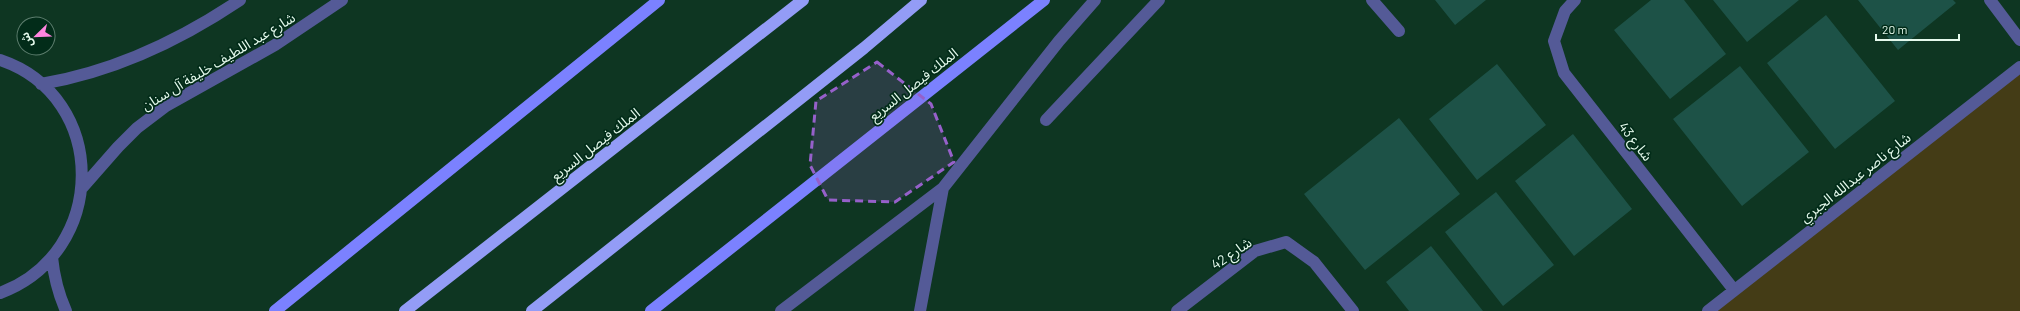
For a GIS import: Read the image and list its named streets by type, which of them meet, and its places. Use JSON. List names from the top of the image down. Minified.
{"streets":{"highway":["الملك فيصل السريع"],"street":["شارع عبد اللطيف خليفة آل سنان","شارع 43","شارع ناصر عبدالله الجبري","شارع 42"]},"crossings":[["شارع 43","شارع ناصر عبدالله الجبري"]],"scale_bar":"20 m","north":"bottom left"}
